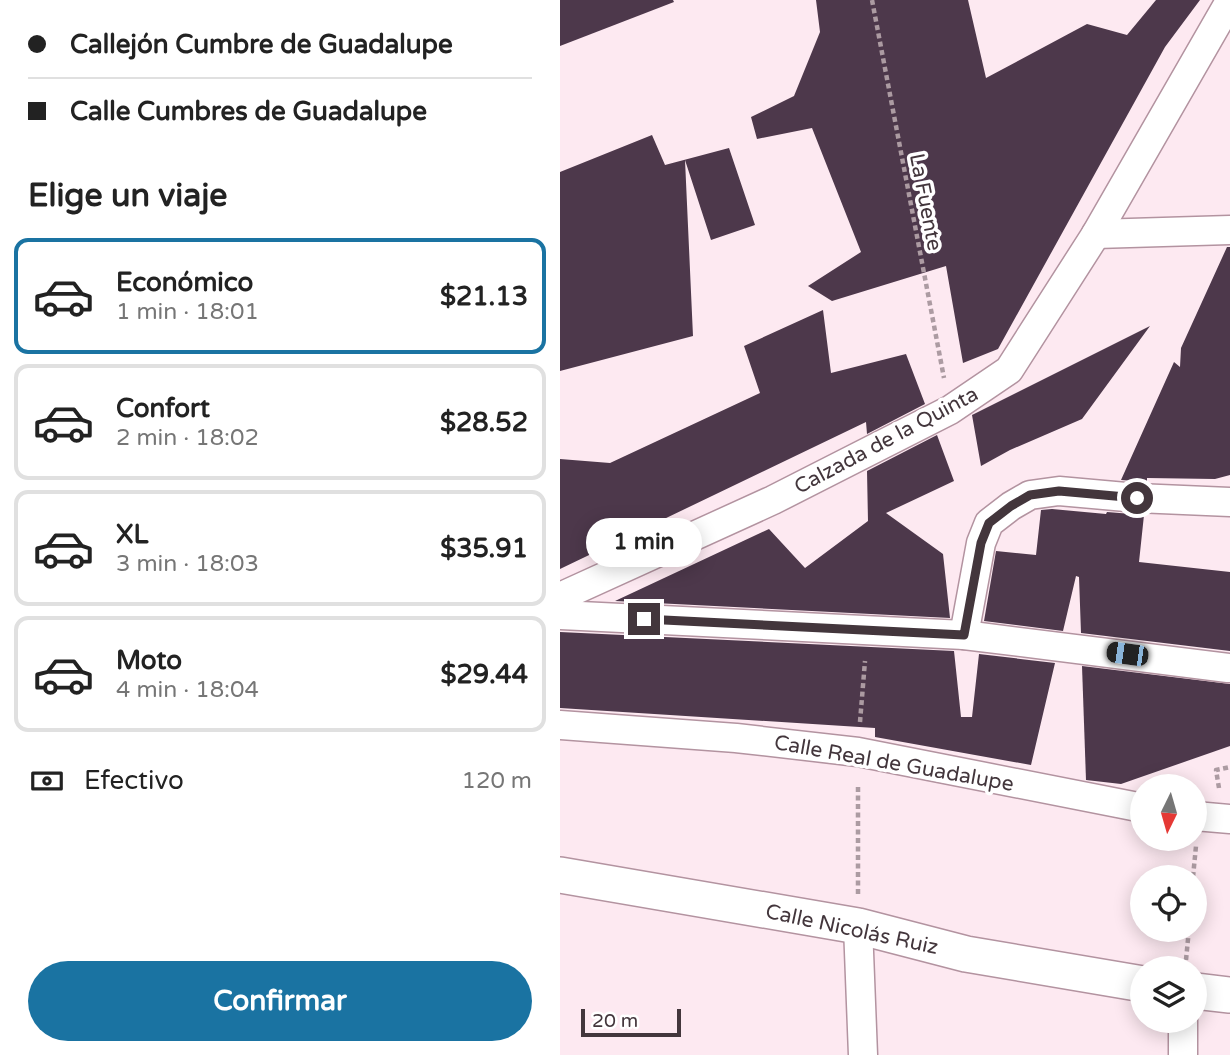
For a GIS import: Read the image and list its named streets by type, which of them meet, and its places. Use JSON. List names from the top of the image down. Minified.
{"streets":{"street":["Calzada de la Quinta","Calle Real de Guadalupe","Calle Nicolás Ruiz"],"path":["La Fuente"]},"crossings":[["La Fuente","Calzada de la Quinta"]],"scale_bar":"20 m","north":"bottom","page":{"banner":["Callejón Cumbre de Guadalupe","Calle Cumbres de Guadalupe"],"heading":"Elige un viaje","list":[{"name":"Económico","note":"1 min · 18:01","value":"$21.13"},{"name":"Confort","note":"2 min · 18:02","value":"$28.52"},{"name":"XL","note":"3 min · 18:03","value":"$35.91"},{"name":"Moto","note":"4 min · 18:04","value":"$29.44"}],"bubble":"1 min","pay":["Efectivo","120 m"],"buttons":"Confirmar","scale":"20 m"}}
